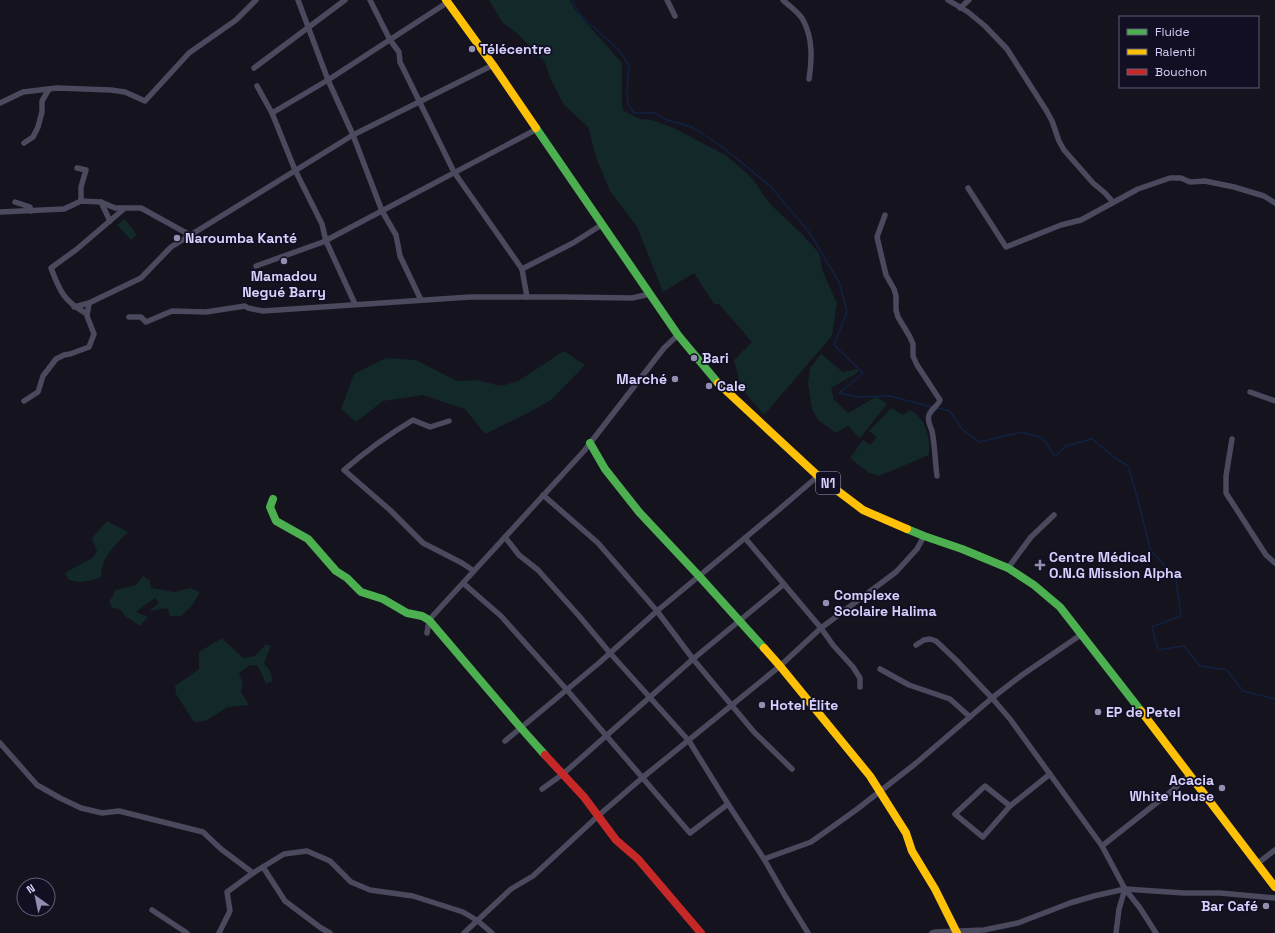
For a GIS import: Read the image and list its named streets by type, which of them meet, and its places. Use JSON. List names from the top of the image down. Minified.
{"streets":{"main road":["N1"]},"places":{"other":["Télécentre","Naroumba Kanté","Mamadou Negué Barry","Bari","Marché","Cale","Complexe Scolaire Halima","Hotel Élite","EP de Petel","Acacia White House","Bar Café"],"health":["Centre Médical O.N.G Mission Alpha"]},"legend":["Fluide","Ralenti","Bouchon"],"north":"top left"}
